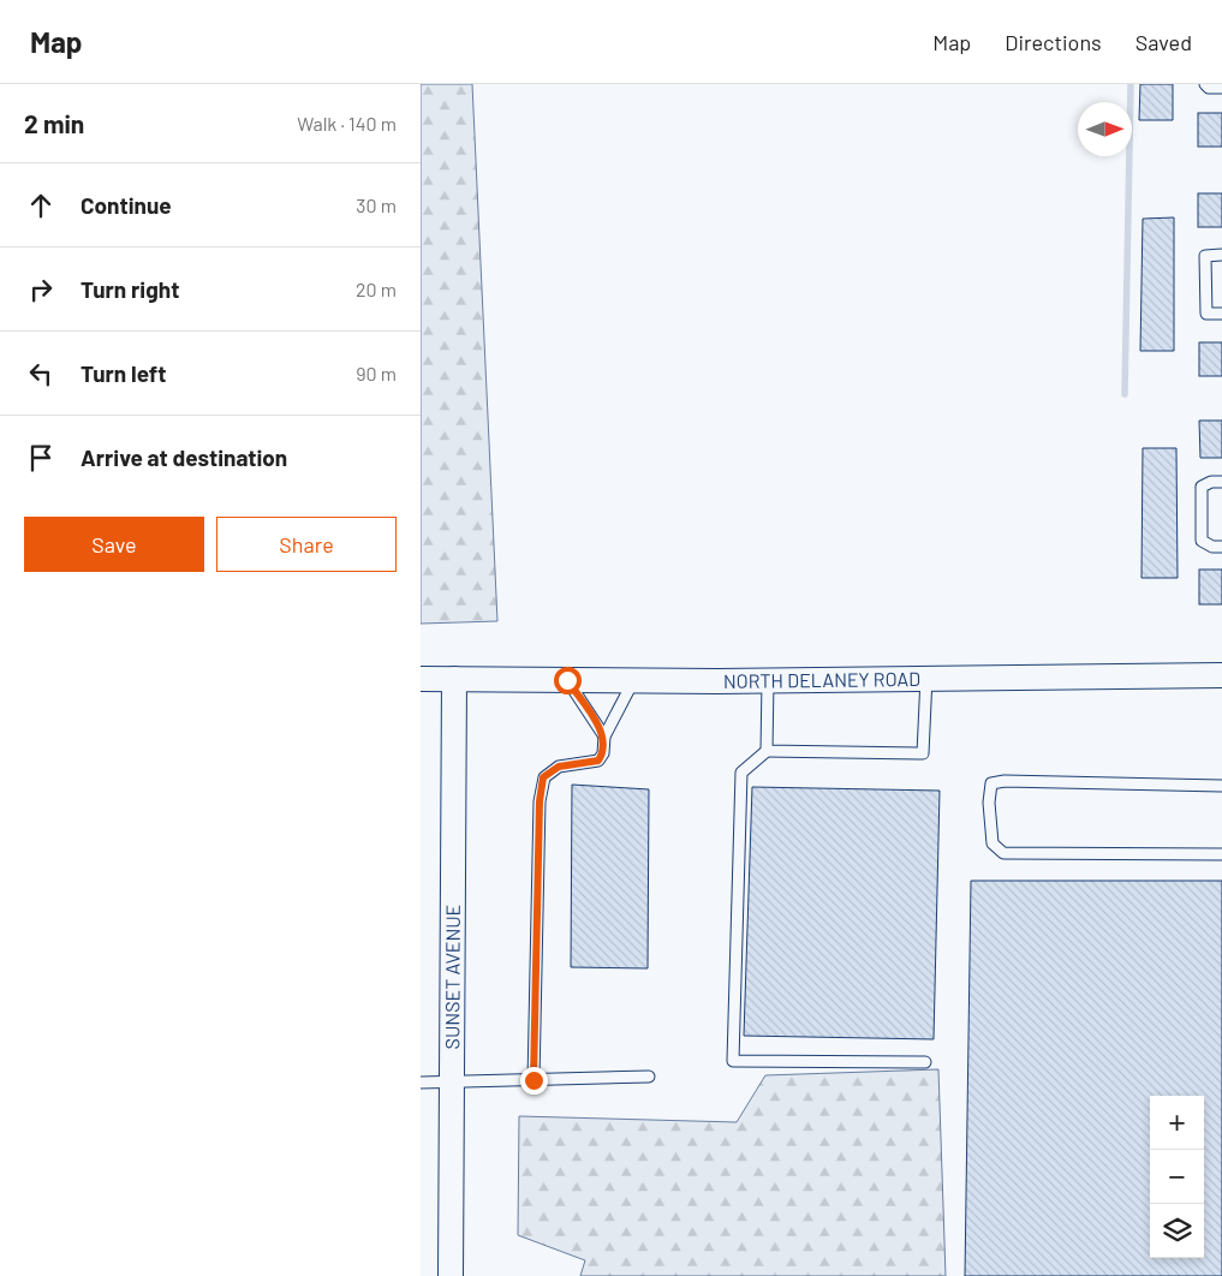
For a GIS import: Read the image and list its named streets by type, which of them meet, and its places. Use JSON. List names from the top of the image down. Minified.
{"streets":{"street":["NORTH DELANEY ROAD","SUNSET AVENUE"]},"crossings":[["NORTH DELANEY ROAD","SUNSET AVENUE"]],"north":"right","page":{"header":"Map","nav":["Map","Directions","Saved"],"heading":["2 min","Walk · 140 m"],"list":[["Continue","30 m"],["Turn right","20 m"],["Turn left","90 m"],"Arrive at destination"],"buttons":["Save","Share"],"map_buttons":["+","−"]}}
